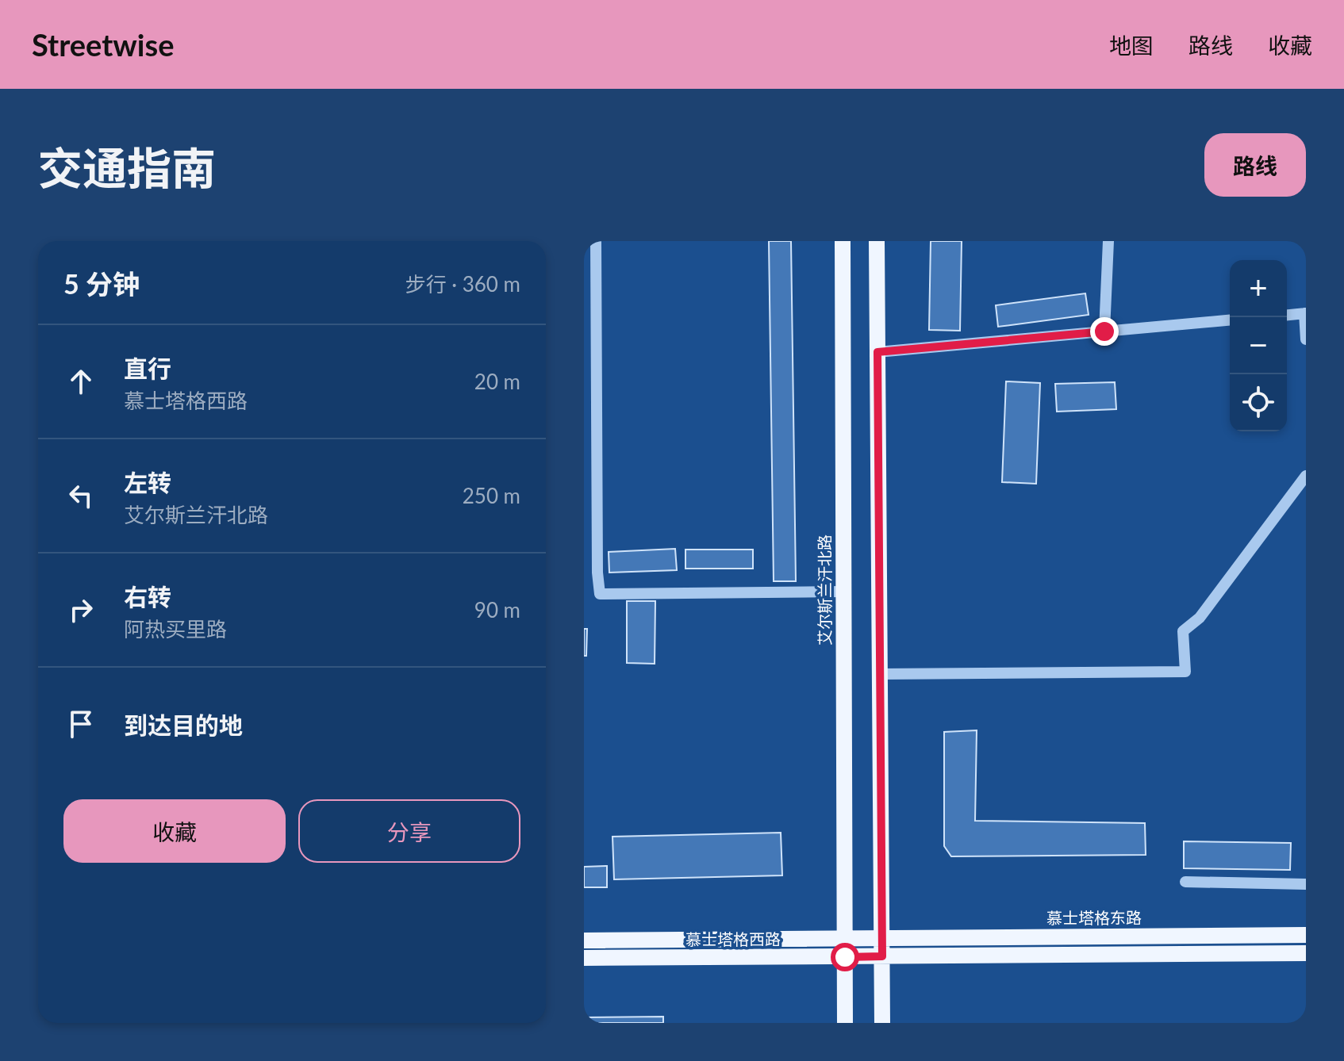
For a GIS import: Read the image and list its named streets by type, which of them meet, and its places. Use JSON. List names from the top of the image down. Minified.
{"streets":{"main road":["艾尔斯兰汗北路","慕士塔格东路","慕士塔格西路"]},"crossings":[["艾尔斯兰汗北路","慕士塔格西路"],["慕士塔格东路","慕士塔格西路"]],"page":{"header":"Streetwise","nav":["地图","路线","收藏"],"title":"交通指南","buttons":["路线",["收藏","分享"]],"heading":["5 分钟","步行 · 360 m"],"map_buttons":["+","−"],"list":[["直行","慕士塔格西路","20 m"],["左转","艾尔斯兰汗北路","250 m"],["右转","阿热买里路","90 m"],"到达目的地"]}}
